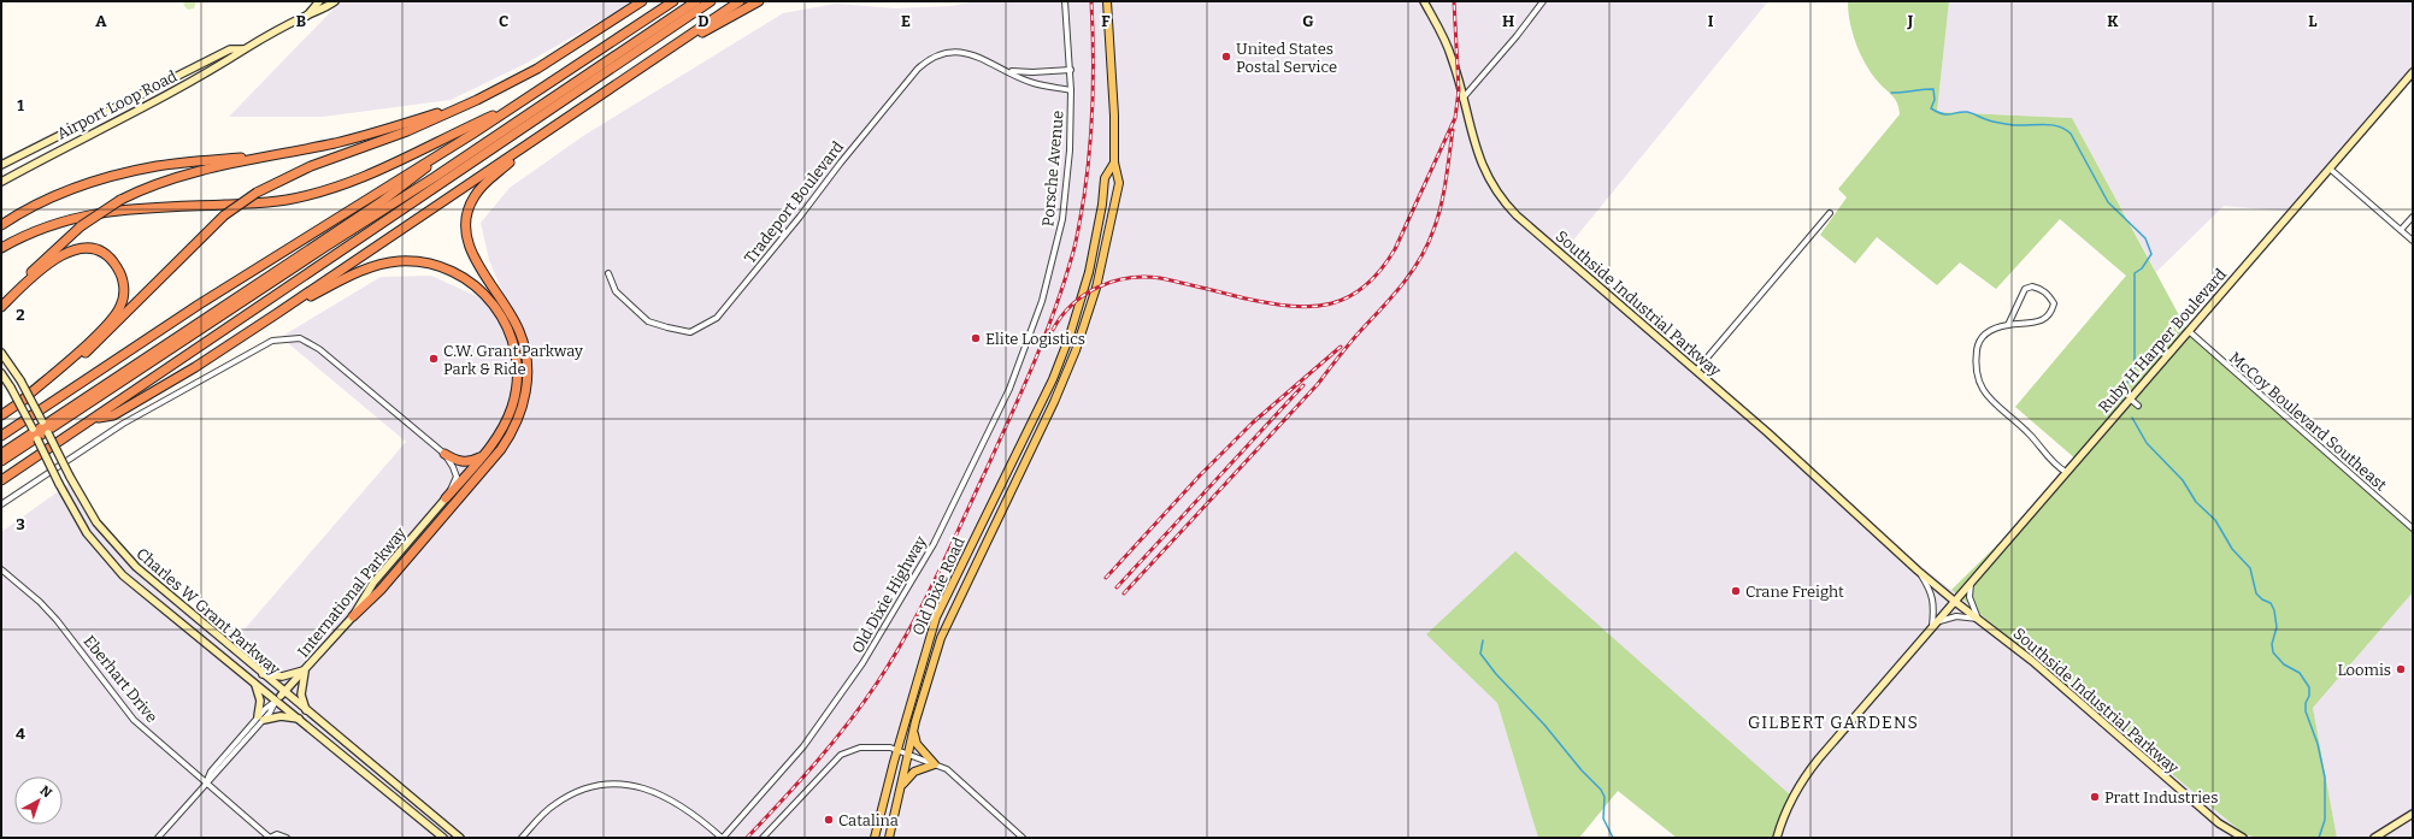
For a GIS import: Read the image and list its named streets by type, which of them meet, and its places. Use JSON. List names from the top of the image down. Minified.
{"streets":{"main road":["Airport Loop Road","Southside Industrial Parkway","Ruby H Harper Boulevard","Old Dixie Road","International Parkway","Charles W Grant Parkway"],"street":["Porsche Avenue","Tradeport Boulevard","McCoy Boulevard Southeast","Old Dixie Highway","Eberhart Drive"]},"crossings":[["Porsche Avenue","Tradeport Boulevard"],["Porsche Avenue","Old Dixie Highway"],["Southside Industrial Parkway","Ruby H Harper Boulevard"],["Ruby H Harper Boulevard","McCoy Boulevard Southeast"],["International Parkway","Charles W Grant Parkway"],["International Parkway","Eberhart Drive"]],"districts":["GILBERT GARDENS"],"places":["United States Postal Service","Elite Logistics","C.W. Grant Parkway Park & Ride","Crane Freight","Loomis","Pratt Industries","Catalina"],"north":"top right","grid":{"columns":["A","B","C","D","E","F","G","H","I","J","K","L"],"rows":["1","2","3","4"]}}
